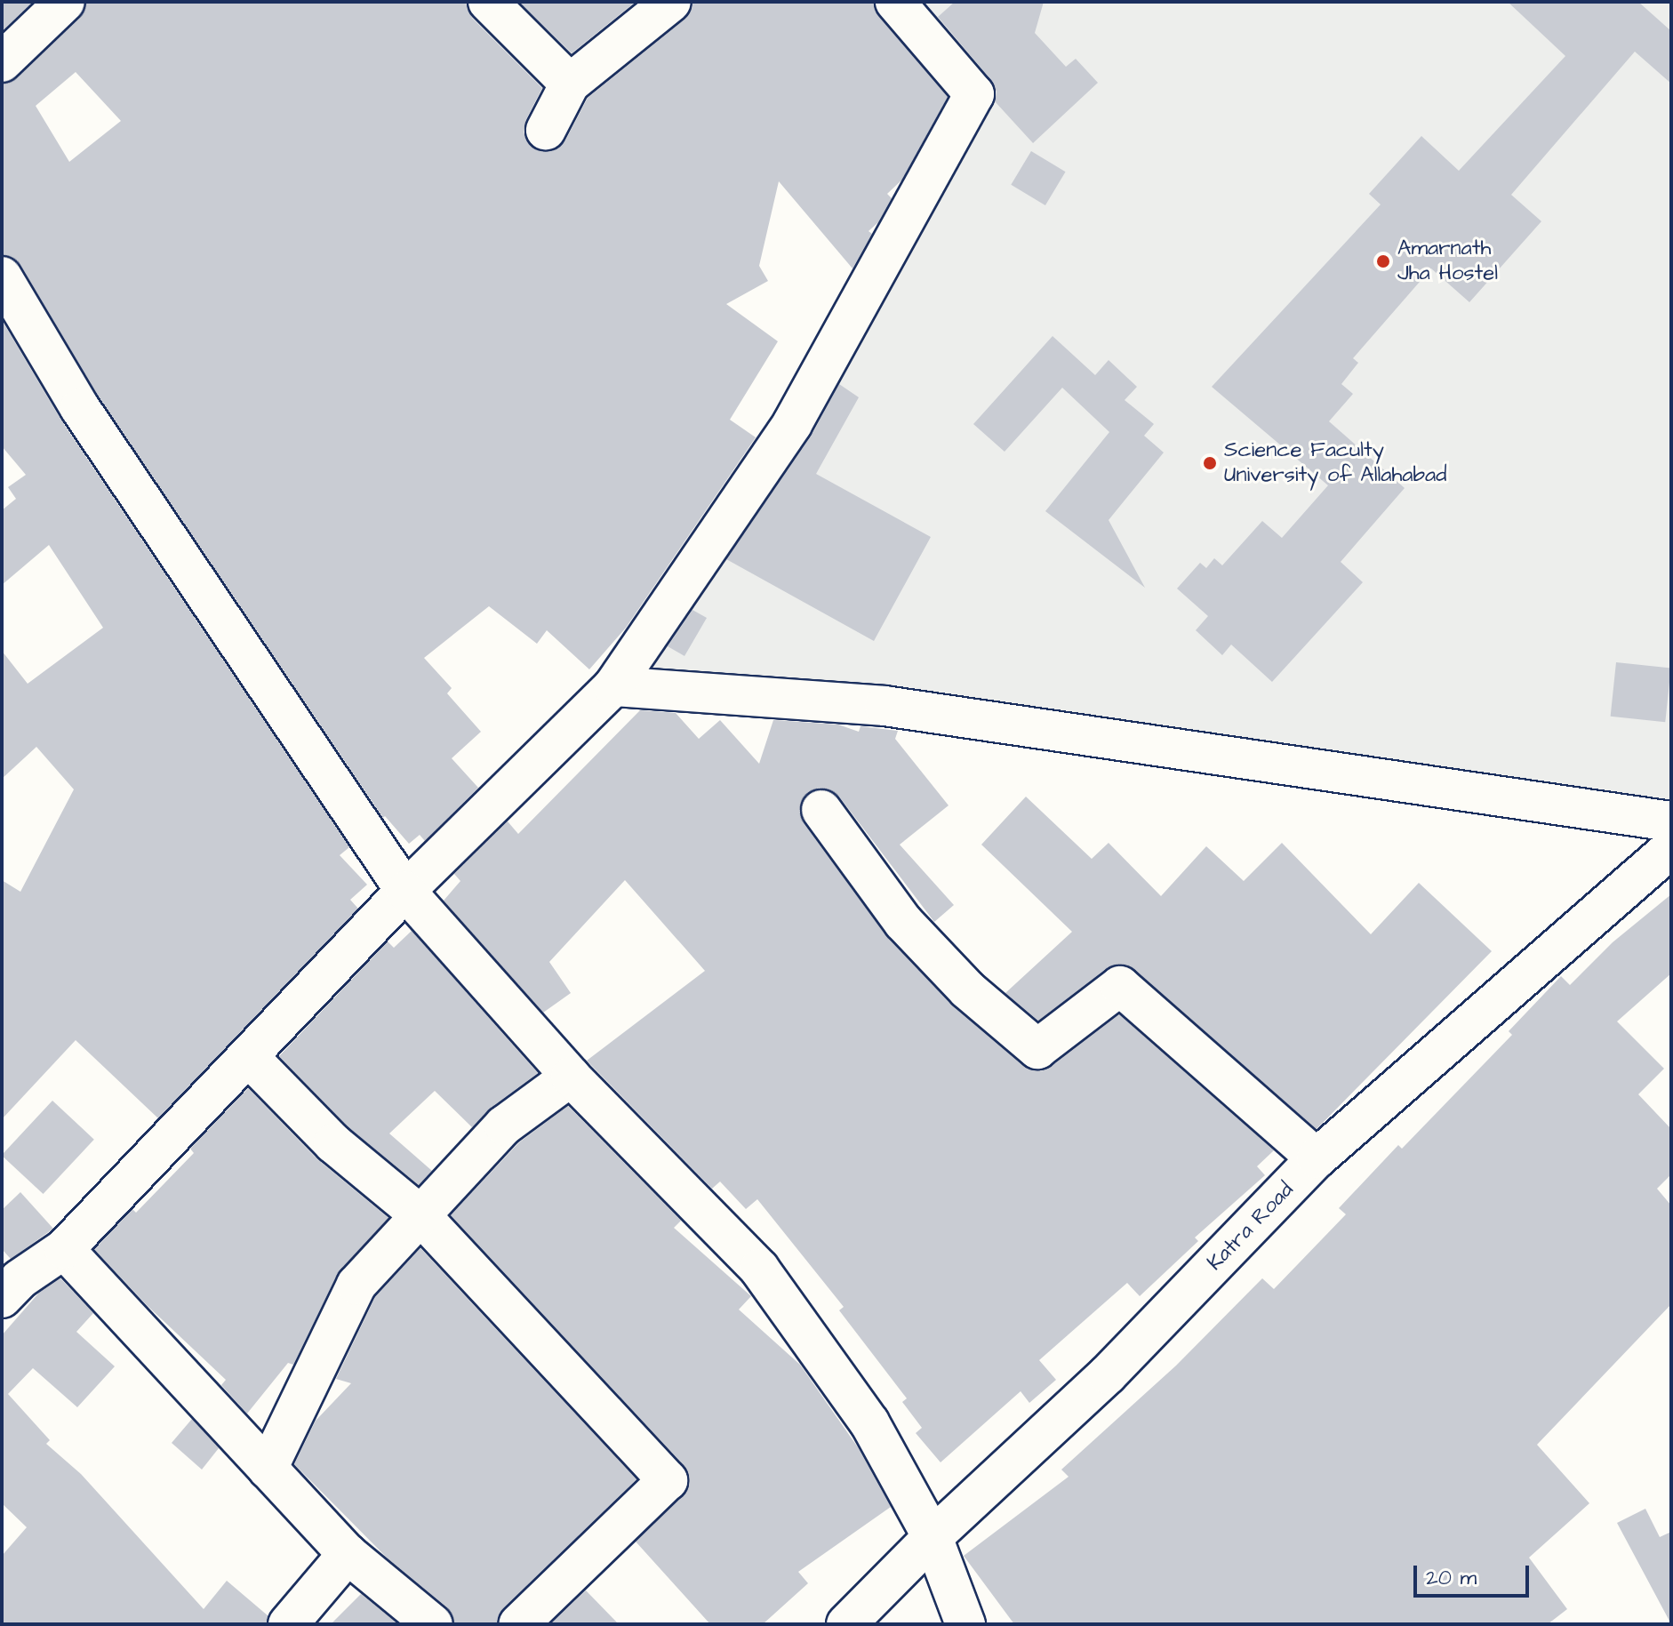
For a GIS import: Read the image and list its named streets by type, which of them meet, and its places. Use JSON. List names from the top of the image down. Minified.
{"streets":{"street":["Katra Road"]},"places":["Amarnath Jha Hostel","Science Faculty University of Allahabad"],"scale_bar":"20 m"}
